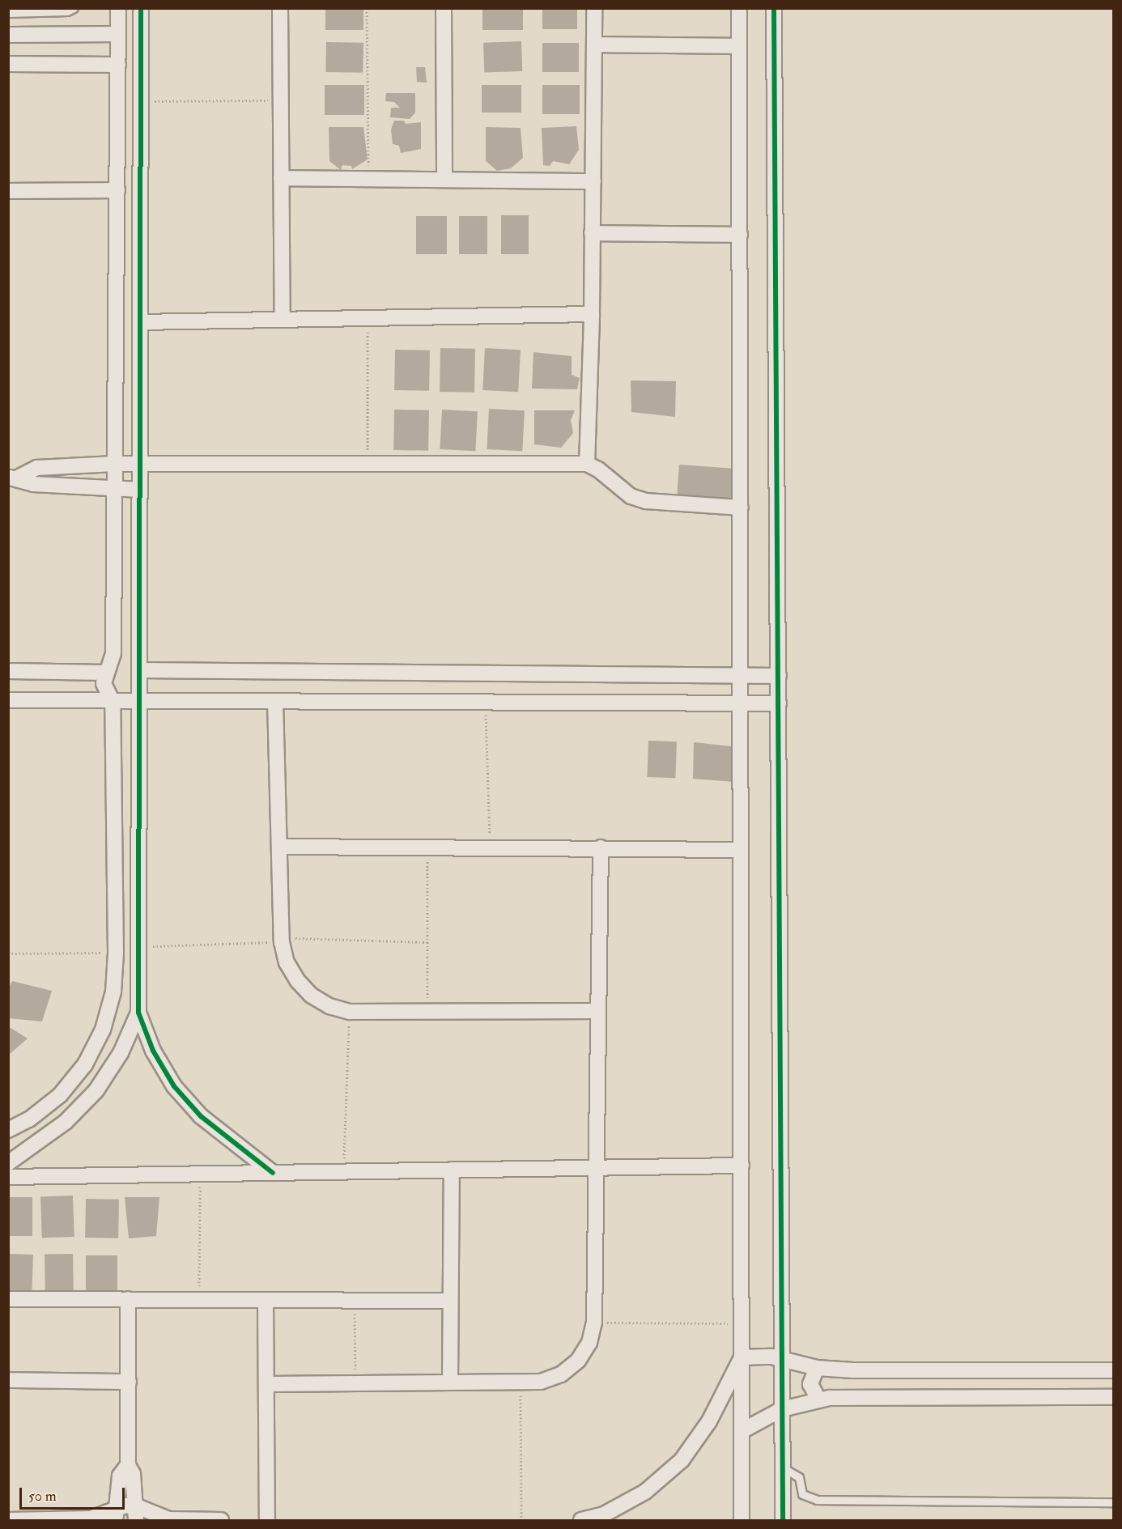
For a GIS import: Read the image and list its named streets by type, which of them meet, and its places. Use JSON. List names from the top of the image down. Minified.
{"scale_bar":"50 m"}
